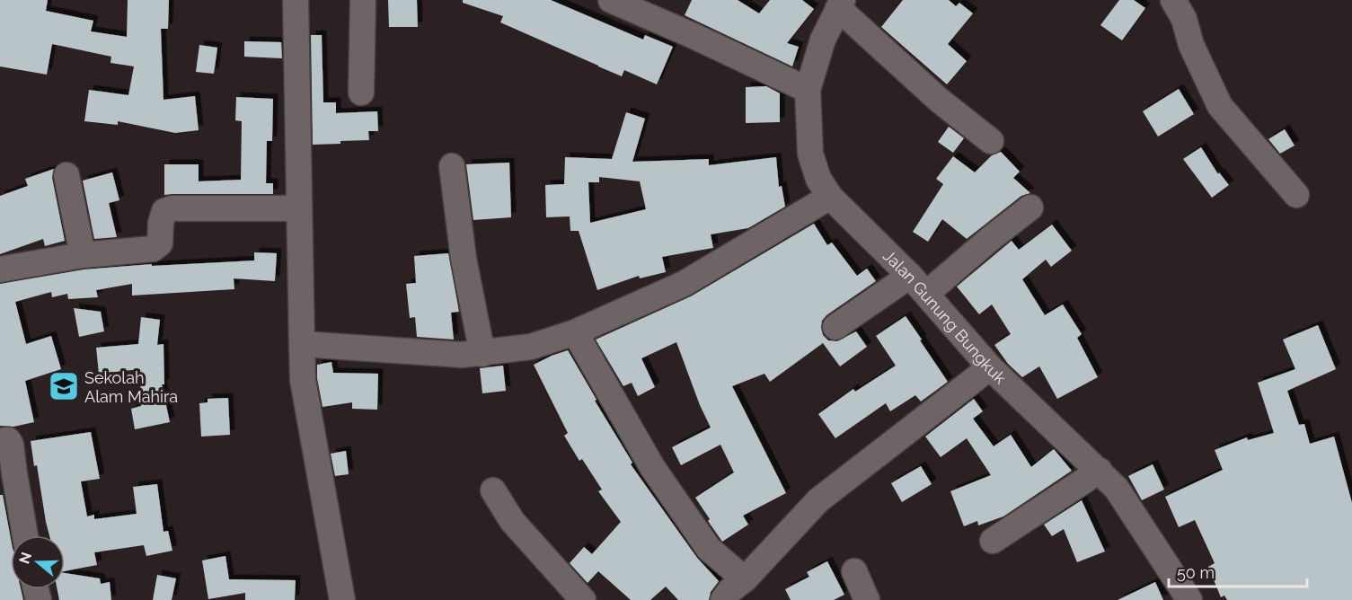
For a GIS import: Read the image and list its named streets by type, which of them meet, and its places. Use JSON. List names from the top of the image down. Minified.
{"streets":{"street":["Jalan Gunung Bungkuk"]},"places":{"school or university":["Sekolah Alam Mahira"]},"scale_bar":"50 m","north":"left"}
